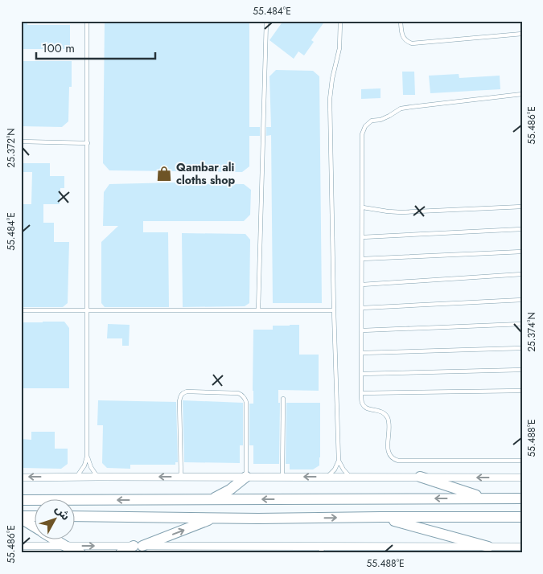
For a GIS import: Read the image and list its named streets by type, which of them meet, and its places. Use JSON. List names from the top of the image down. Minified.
{"places":{"shop":["Qambar ali cloths shop"]},"scale_bar":"100 m","north":"top right","coordinates":["55.484°E","55.486°E","25.372°N","25.374°N","55.488°E"]}
